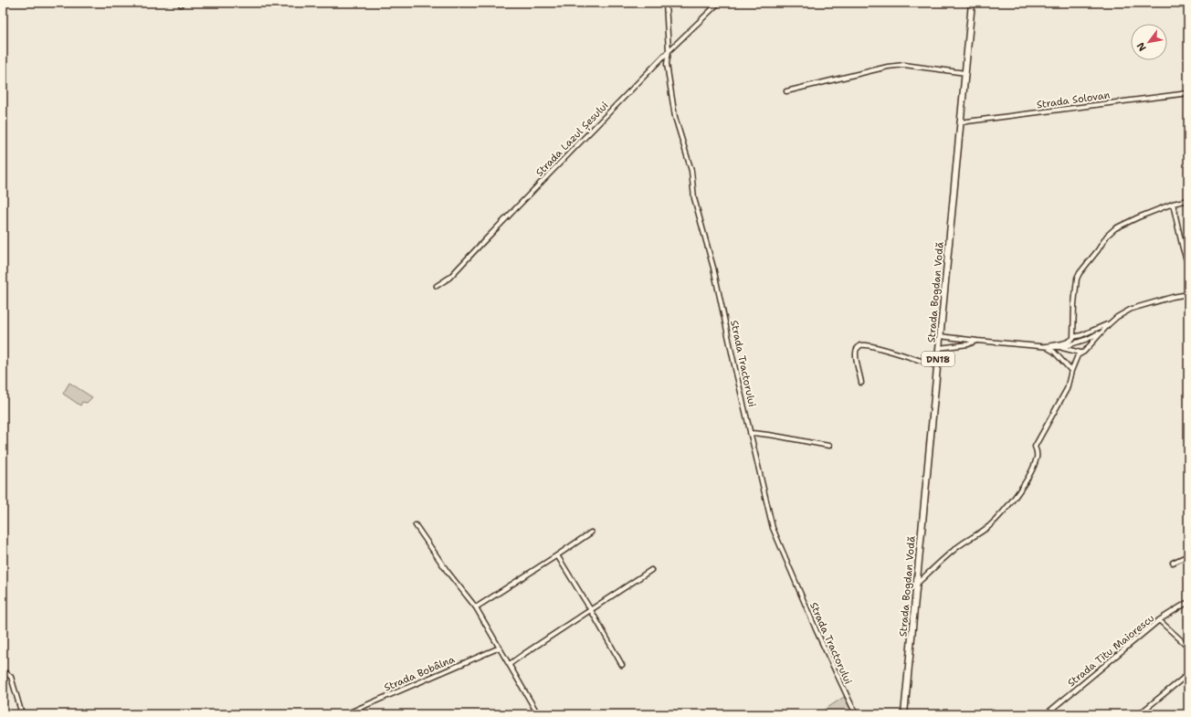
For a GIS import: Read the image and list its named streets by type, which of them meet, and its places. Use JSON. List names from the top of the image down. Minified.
{"streets":{"main road":["Strada Bogdan Vodă","DN18"],"street":["Strada Solovan","Strada Lazul Șesului","Strada Tractorului","Strada Titu Maiorescu","Strada Bobâlna"]},"crossings":[["Strada Solovan","Strada Bogdan Vodă"],["Strada Lazul Șesului","Strada Tractorului"]],"north":"bottom left"}
